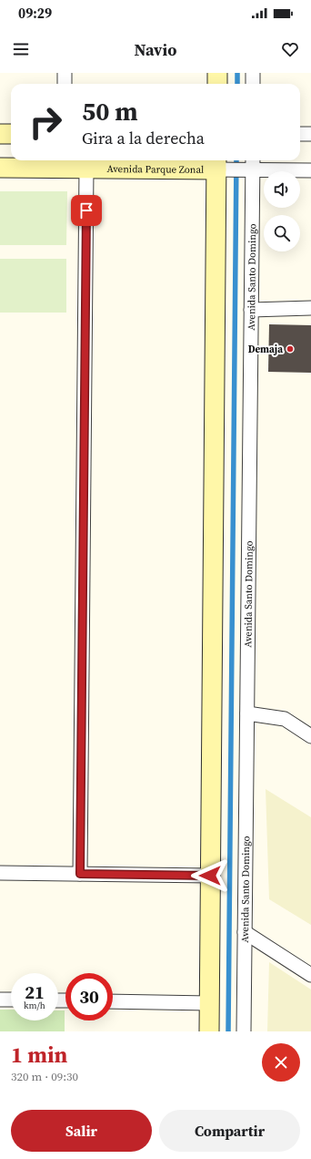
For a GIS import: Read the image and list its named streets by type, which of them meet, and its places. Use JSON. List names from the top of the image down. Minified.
{"streets":{"main road":["Avenida Parque Zonal"],"street":["Avenida Santo Domingo"]},"crossings":[["Avenida Parque Zonal","Avenida Santo Domingo"]],"places":["Demaja"],"page":{"status":"09:29","header":"Navio","turn":["50 m","Gira a la derecha"],"speed":"21 km/h","limit":"30","heading":["1 min","320 m · 09:30"],"buttons":["Salir","Compartir"]}}
